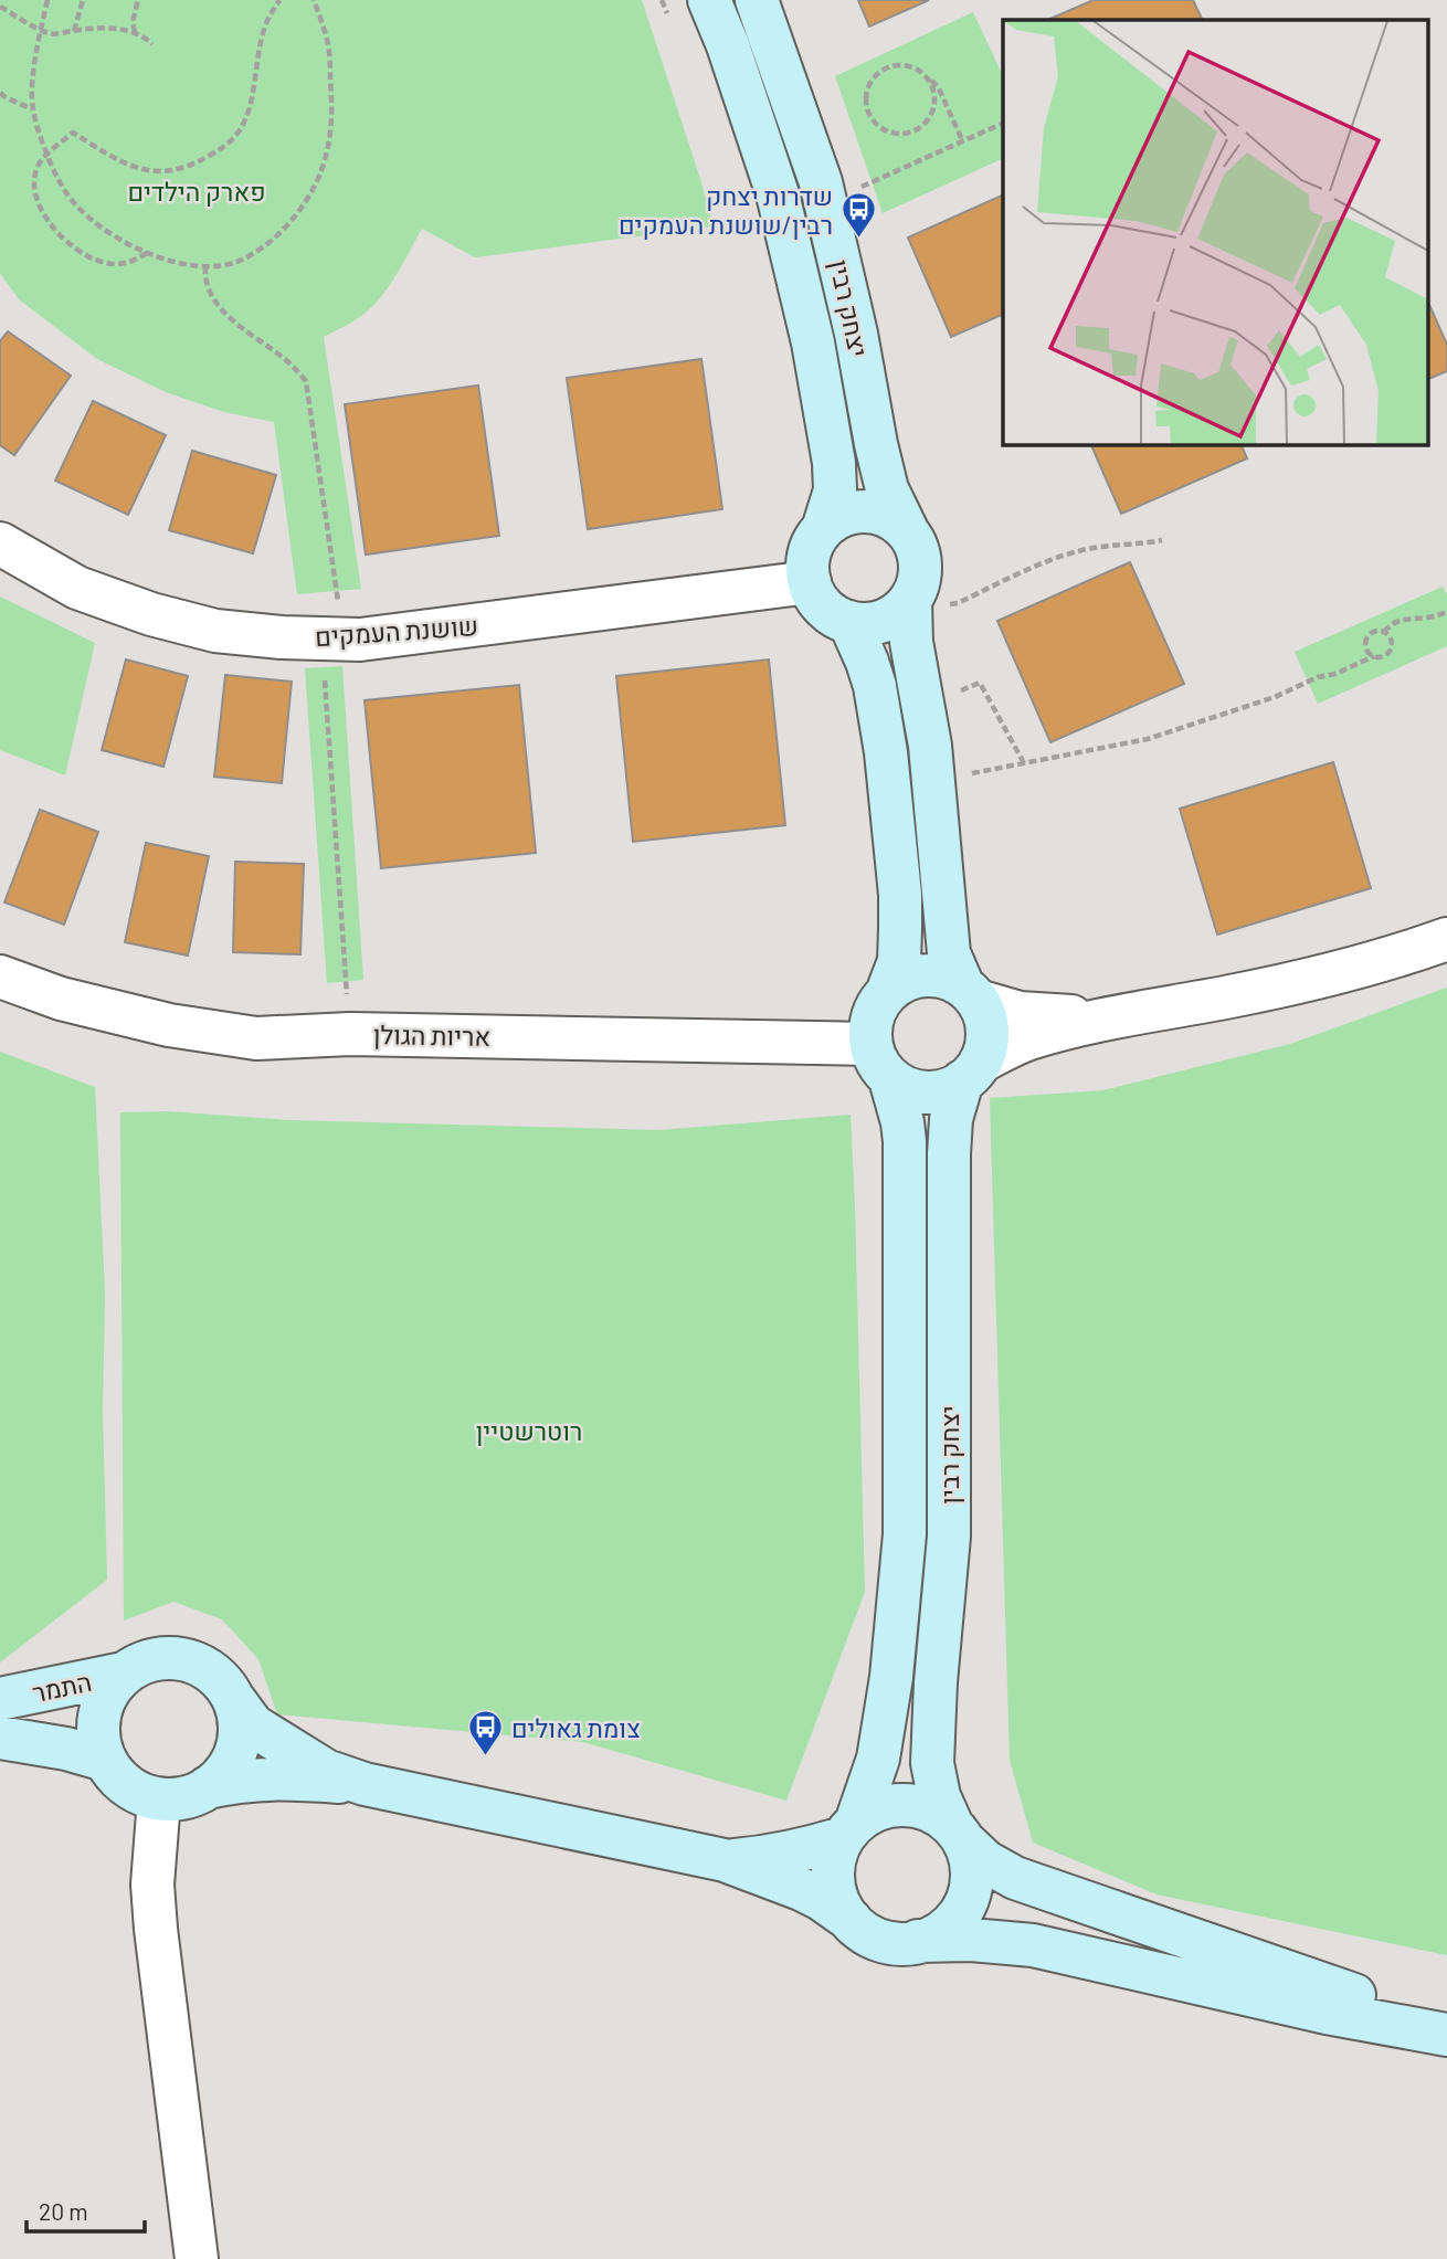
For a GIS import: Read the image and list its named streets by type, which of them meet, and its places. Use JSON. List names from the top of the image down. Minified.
{"streets":{"main road":["יצחק רבין","התמר"],"street":["שושנת העמקים","אריות הגולן"]},"crossings":[["יצחק רבין","שושנת העמקים"],["יצחק רבין","אריות הגולן"]],"parks":["פארק הילדים","רוטרשטיין"],"places":{"bus stop":["שדרות יצחק רבין/שושנת העמקים","צומת גאולים"]},"scale_bar":"20 m"}
